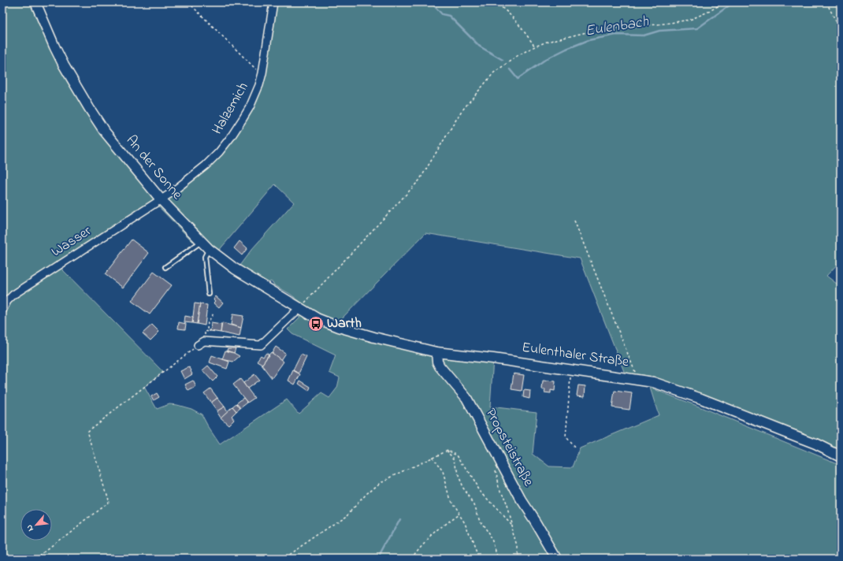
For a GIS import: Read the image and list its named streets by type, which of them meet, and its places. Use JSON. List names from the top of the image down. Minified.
{"streets":{"street":["Halzemich","An der Sonne","Wasser","Eulenthaler Straße","Propsteistraße"]},"crossings":[["Halzemich","An der Sonne"],["Halzemich","Wasser"],["An der Sonne","Wasser"],["An der Sonne","Eulenthaler Straße"],["Eulenthaler Straße","Propsteistraße"]],"water":["Eulenbach"],"places":{"bus stop":["Warth"]},"north":"bottom left"}
